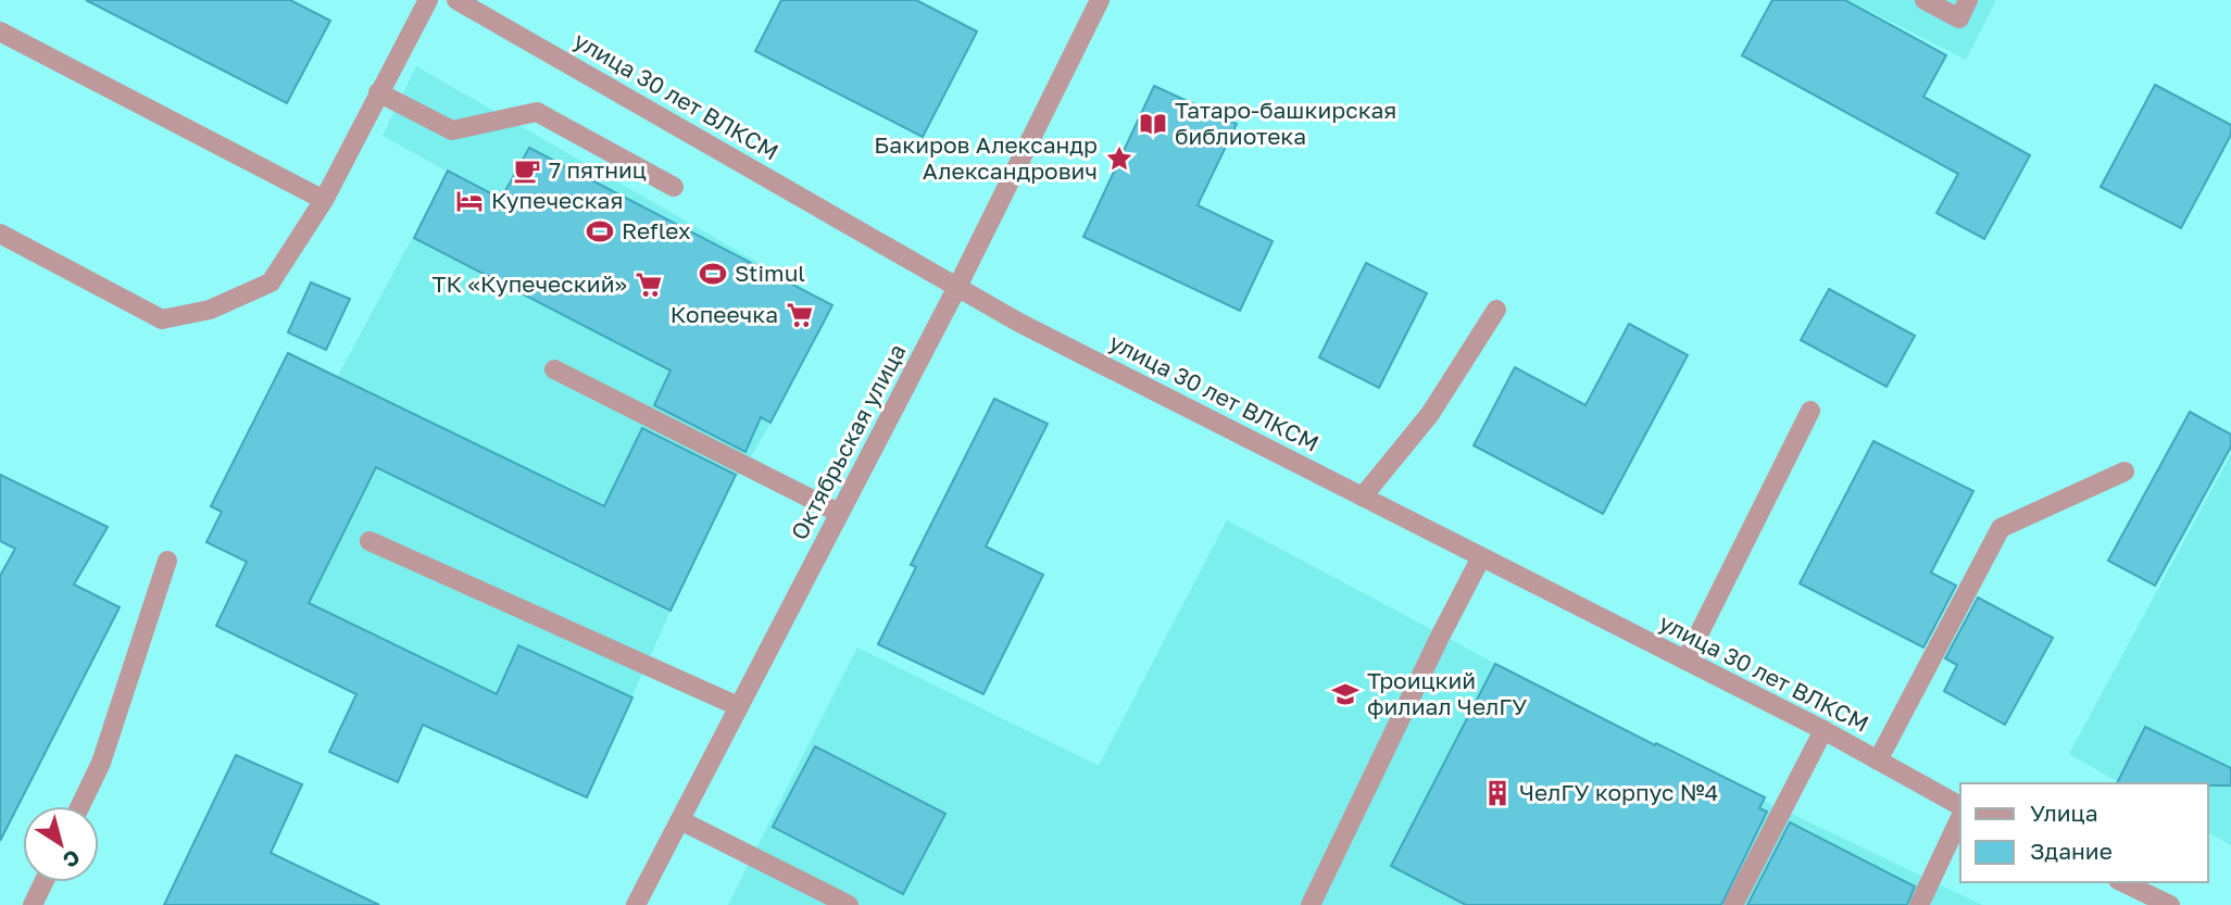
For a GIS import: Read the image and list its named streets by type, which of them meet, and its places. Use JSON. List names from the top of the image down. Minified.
{"streets":{"street":["улица 30 лет ВЛКСМ","Октябрьская улица"]},"crossings":[["улица 30 лет ВЛКСМ","Октябрьская улица"]],"places":{"library":["Татаро-башкирская библиотека"],"place":["Бакиров Александр Александрович"],"cafe":["7 пятниц"],"hotel":["Купеческая"],"sports":["Reflex","Stimul"],"supermarket":["ТК «Купеческий»","Копеечка"],"school or university":["Троицкий филиал ЧелГУ"],"building":["ЧелГУ корпус №4"]},"legend":["Улица","Здание"],"north":"bottom right"}
